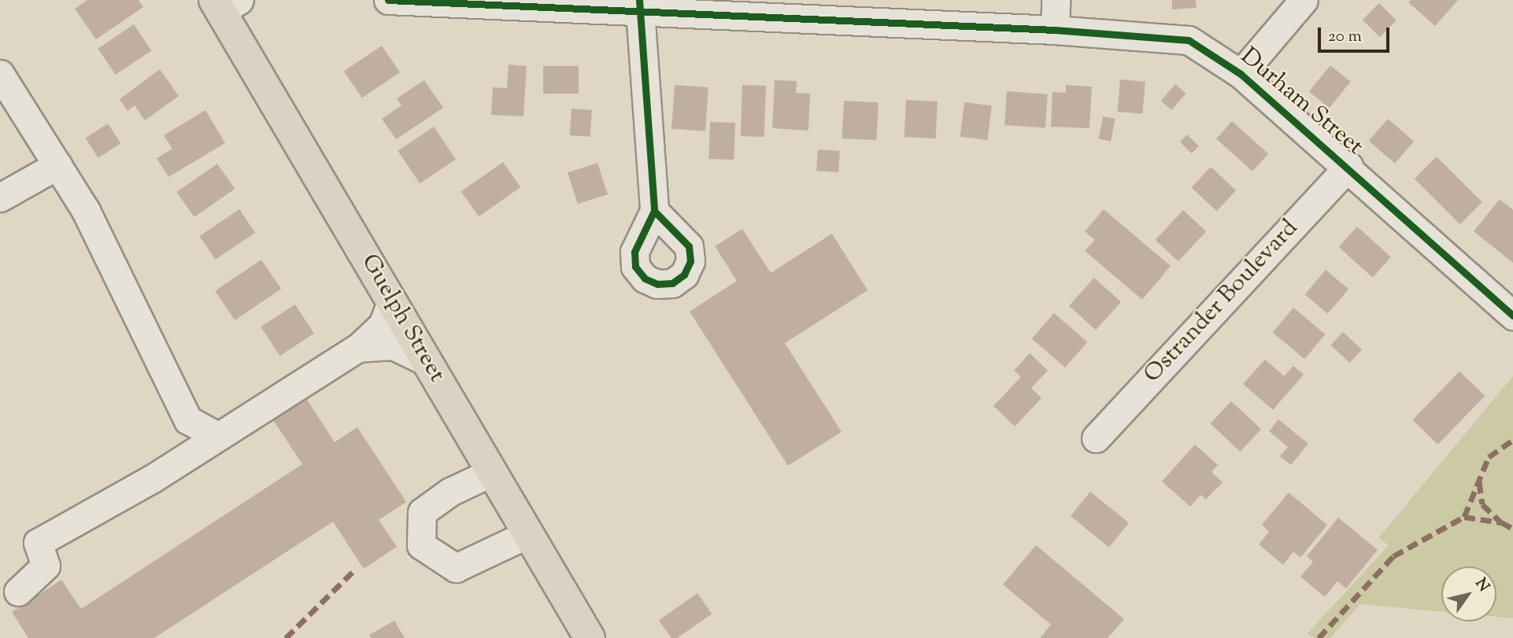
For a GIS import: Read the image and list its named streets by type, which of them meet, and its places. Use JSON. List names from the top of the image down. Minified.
{"streets":{"main road":["Guelph Street"],"street":["Durham Street","Ostrander Boulevard"]},"crossings":[["Durham Street","Ostrander Boulevard"]],"scale_bar":"20 m","north":"top right"}
